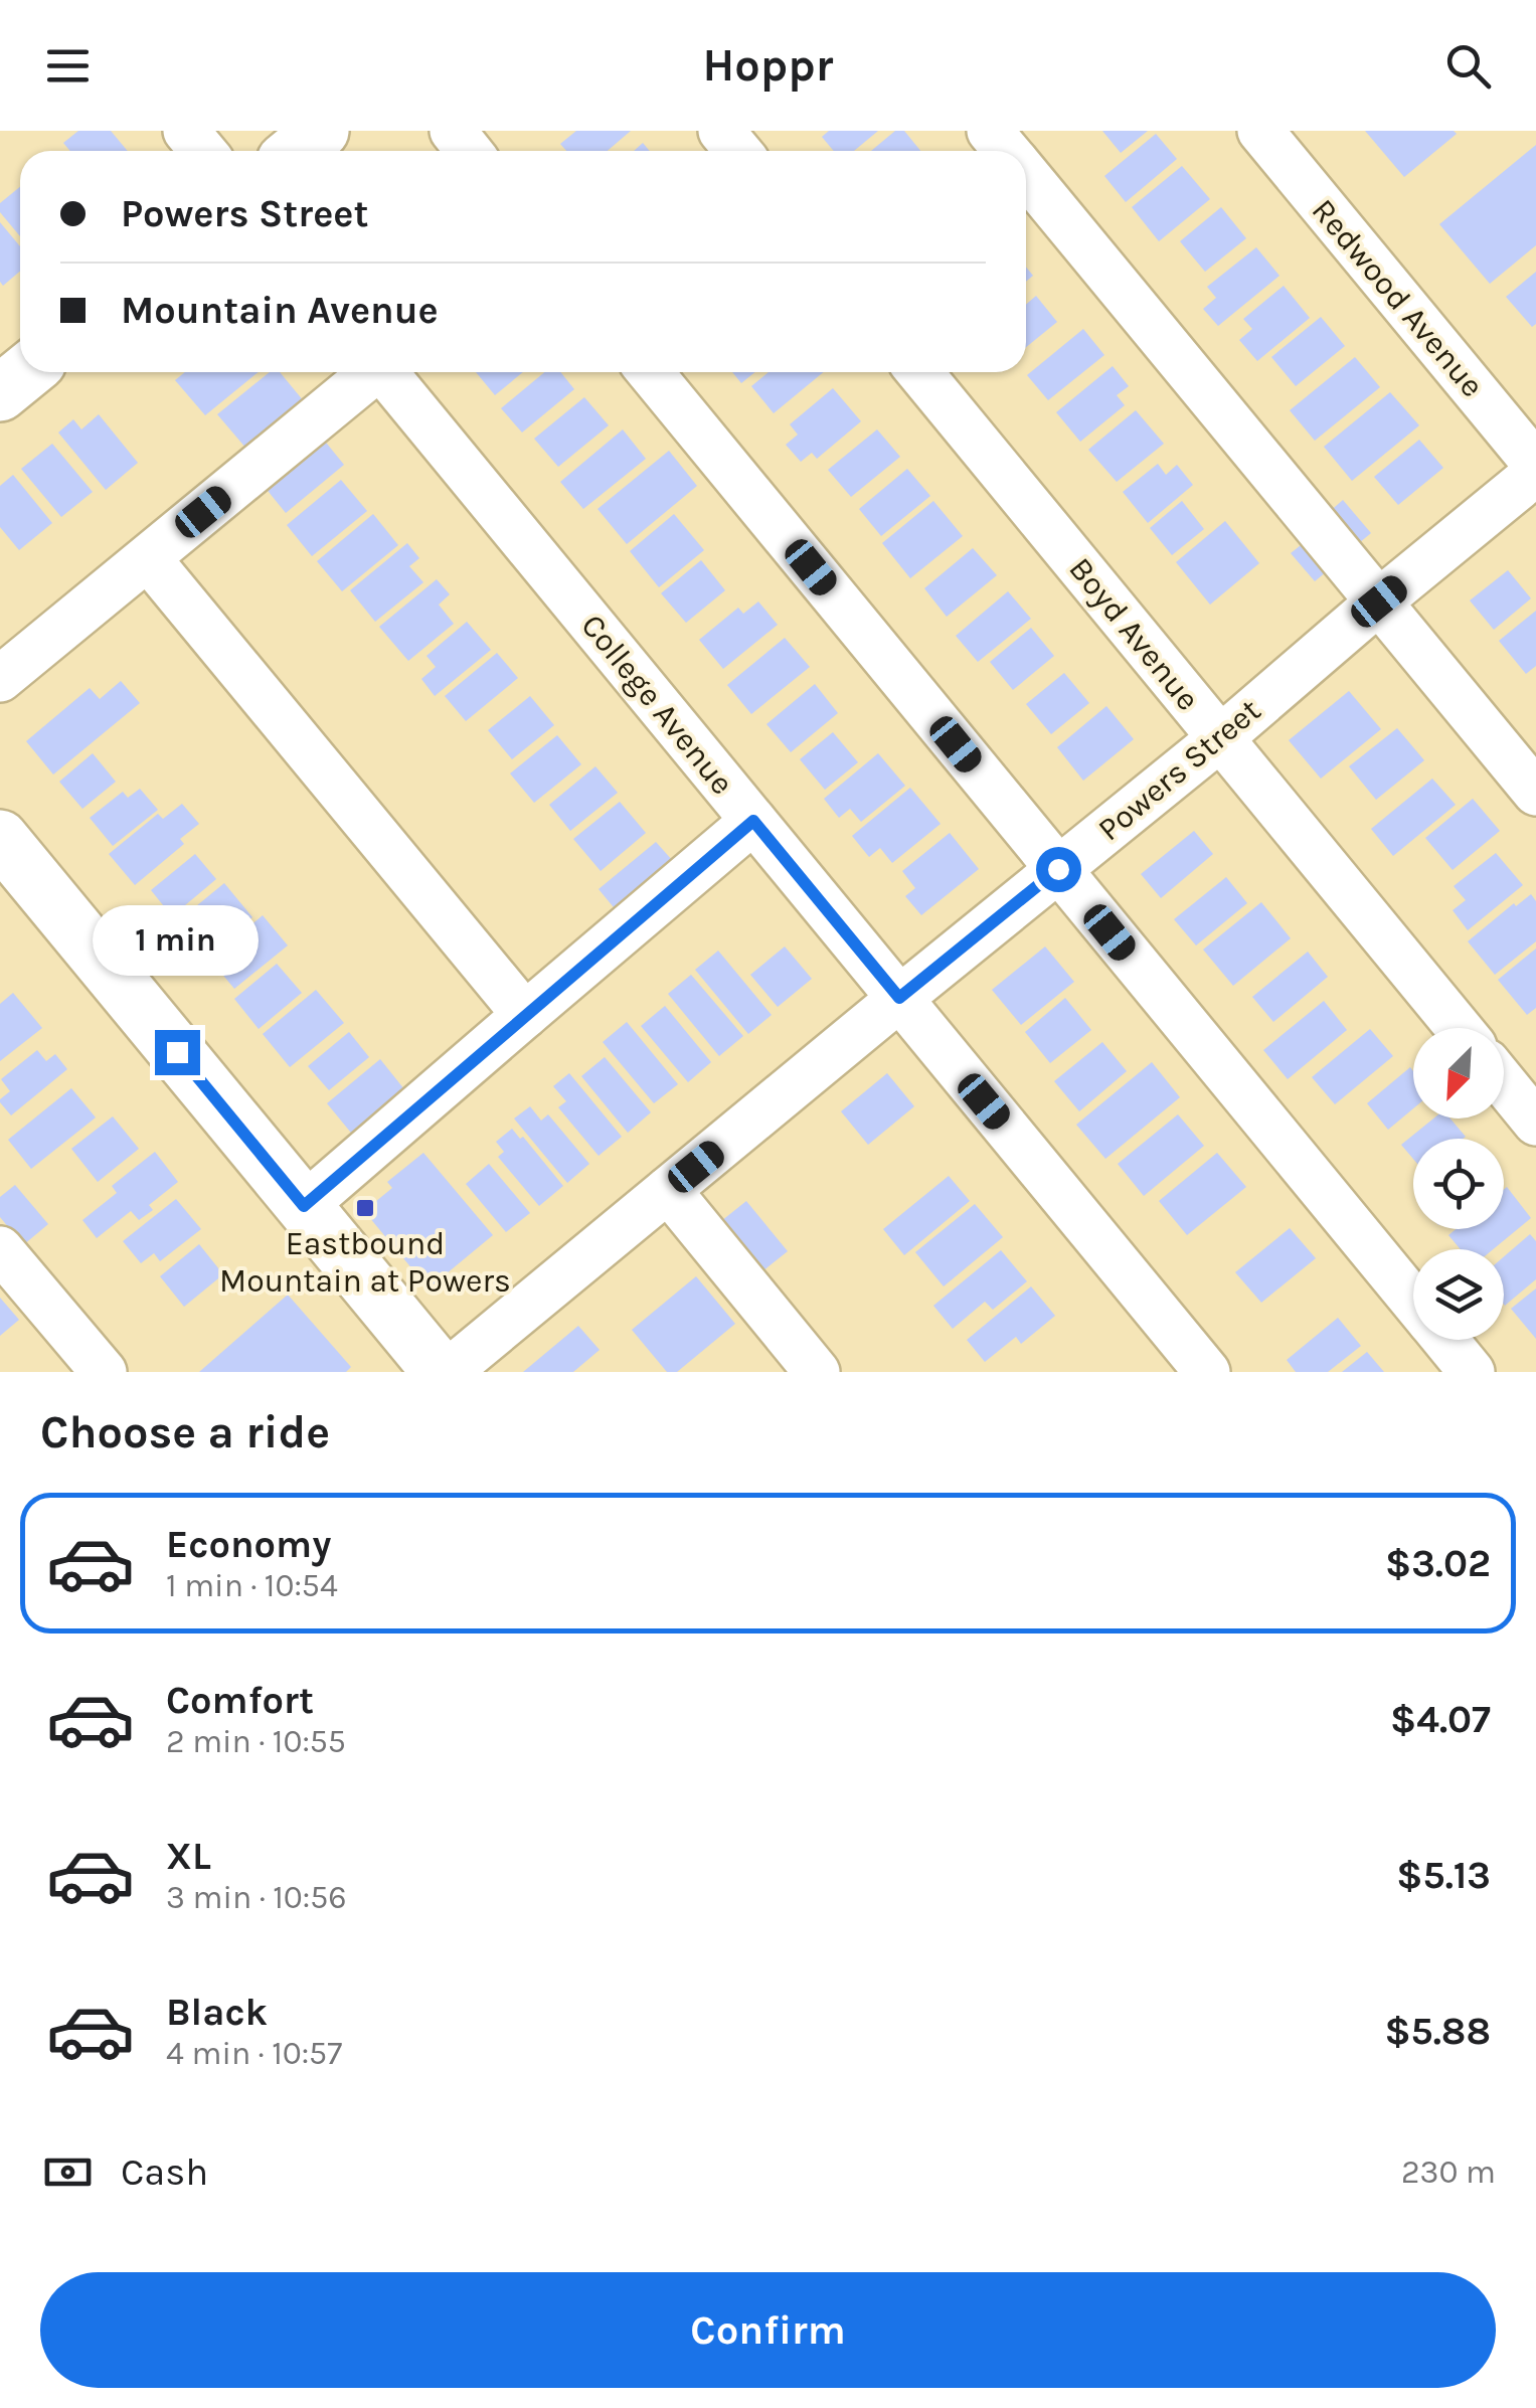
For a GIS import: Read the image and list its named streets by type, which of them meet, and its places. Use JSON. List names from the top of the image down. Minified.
{"streets":{"street":["Redwood Avenue","Boyd Avenue","College Avenue","Powers Street"]},"crossings":[["Boyd Avenue","Powers Street"],["College Avenue","Powers Street"]],"places":{"transit":["Eastbound Mountain at Powers"]},"north":"bottom left","page":{"header":"Hoppr","banner":["Powers Street","Mountain Avenue"],"bubble":"1 min","heading":"Choose a ride","list":[{"name":"Economy","note":"1 min · 10:54","value":"$3.02"},{"name":"Comfort","note":"2 min · 10:55","value":"$4.07"},{"name":"XL","note":"3 min · 10:56","value":"$5.13"},{"name":"Black","note":"4 min · 10:57","value":"$5.88"}],"pay":["Cash","230 m"],"buttons":"Confirm"}}
